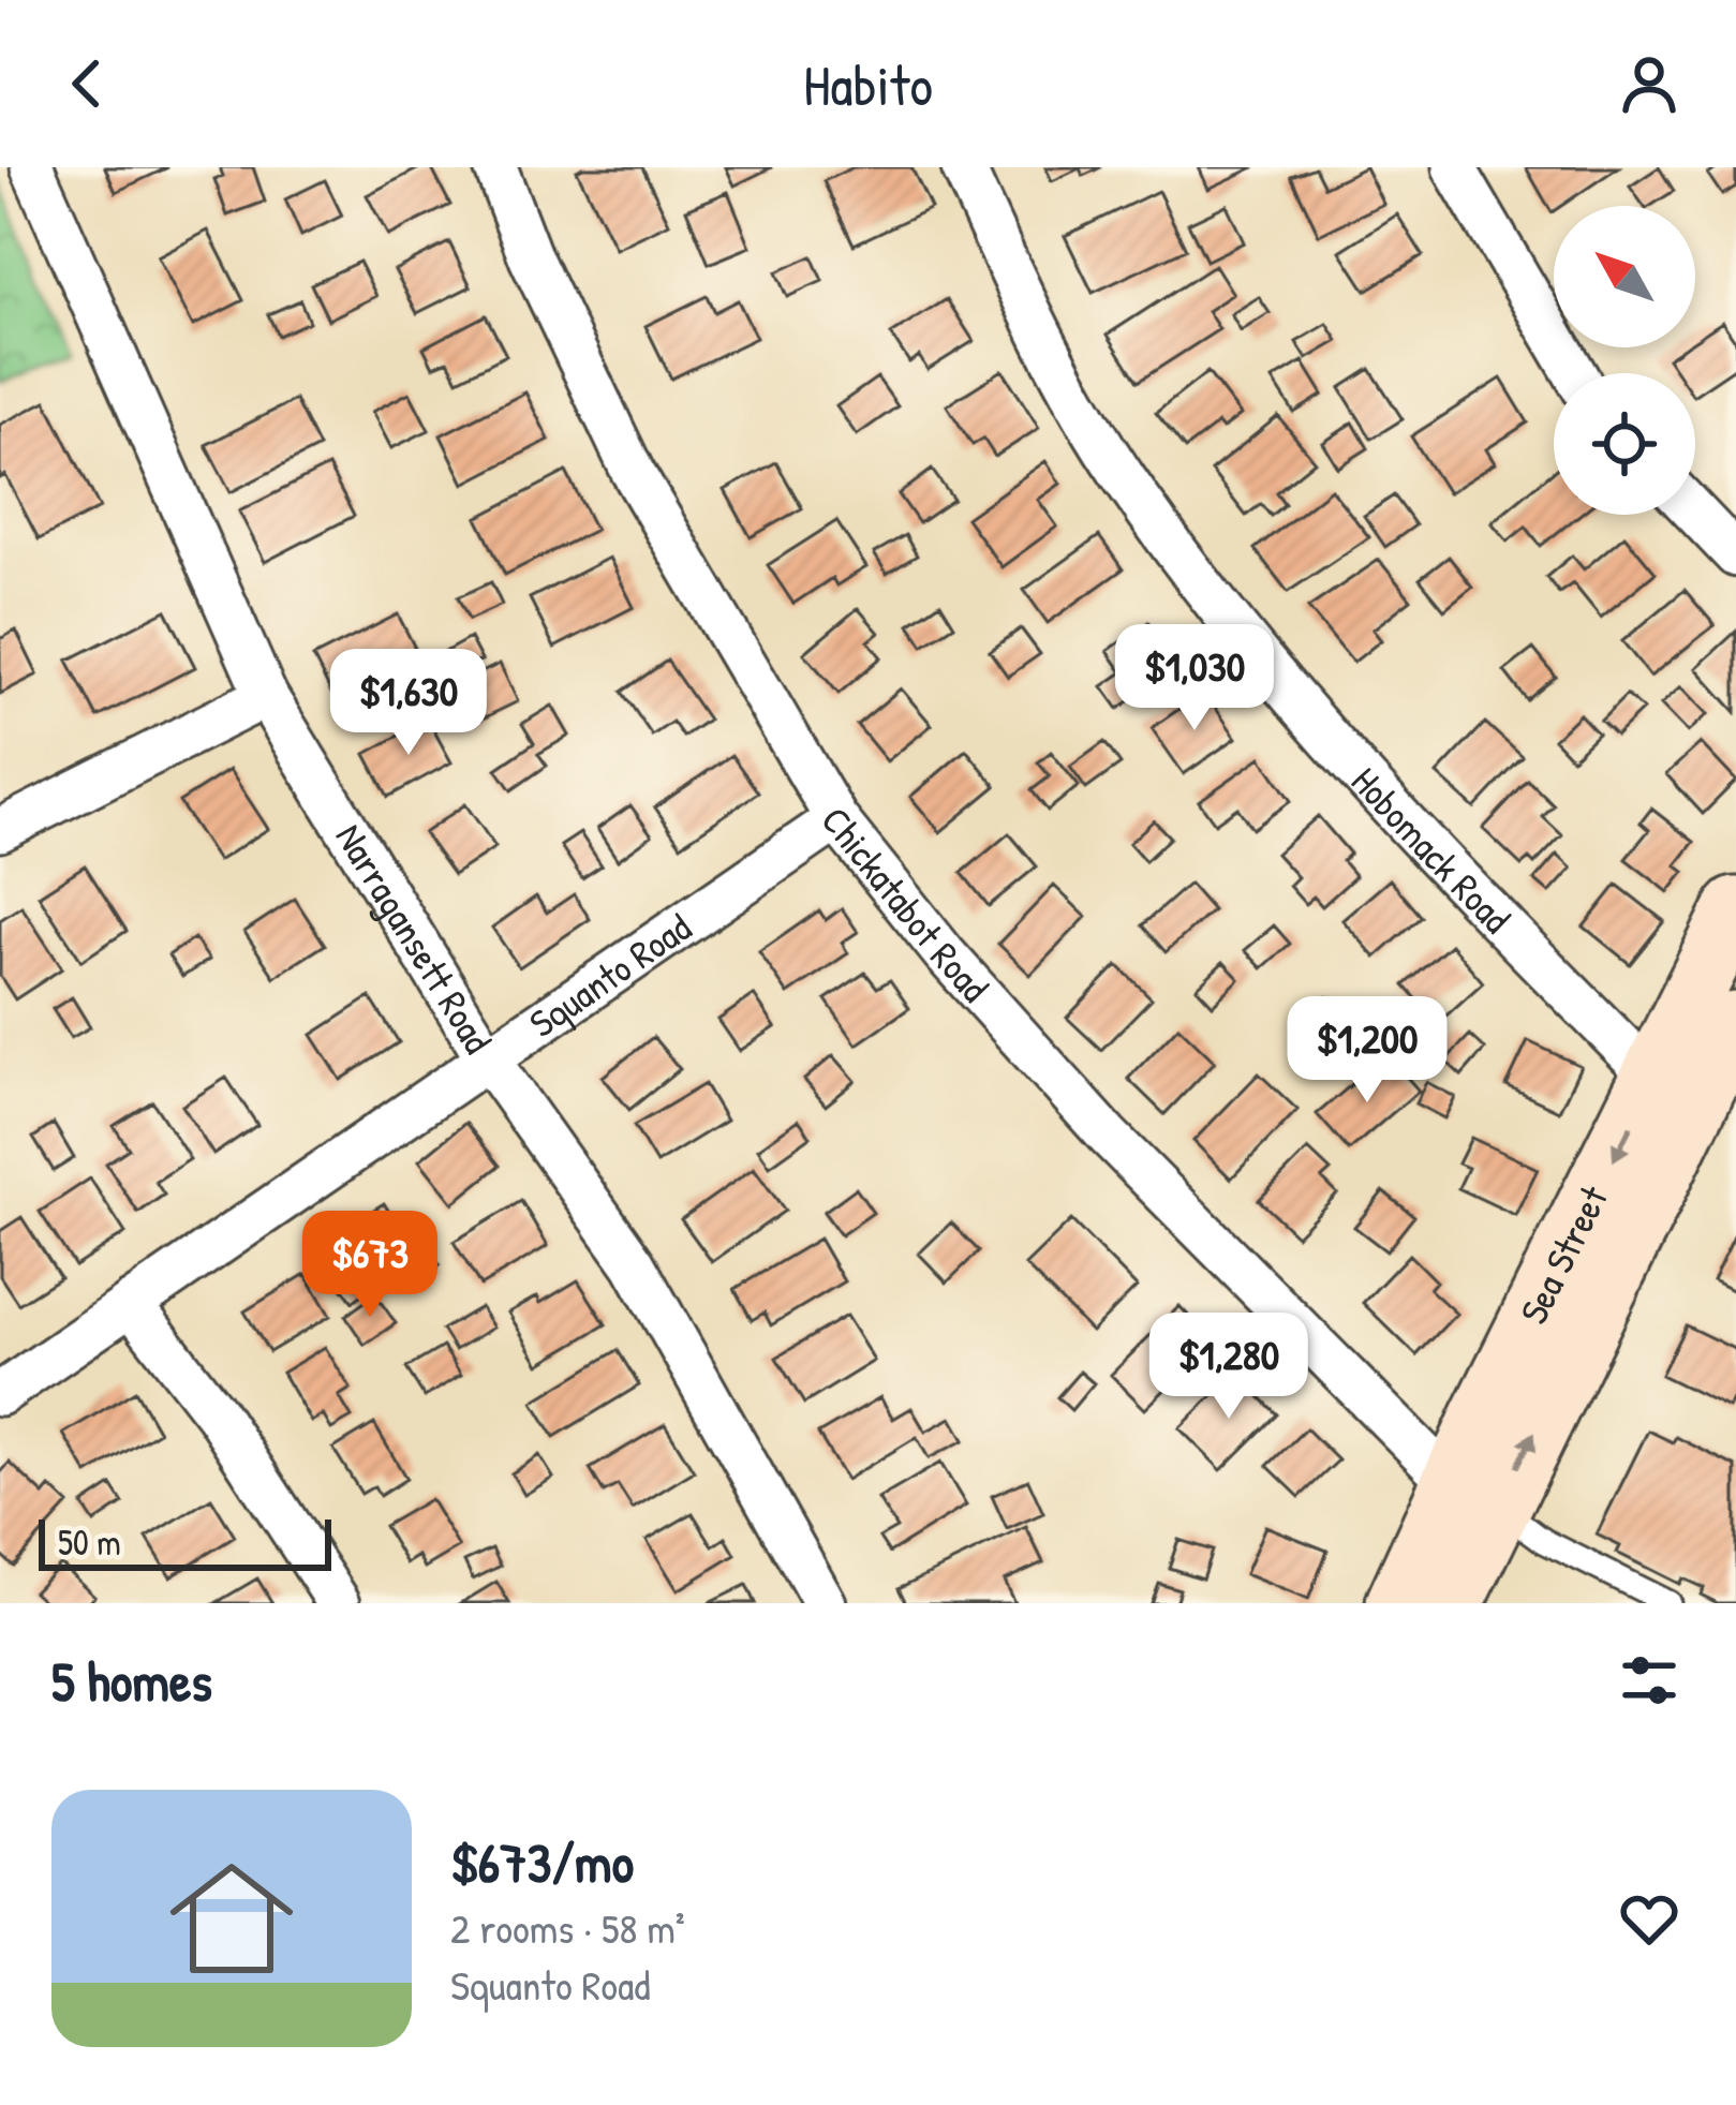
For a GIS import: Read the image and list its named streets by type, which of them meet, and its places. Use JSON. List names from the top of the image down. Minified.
{"streets":{"main road":["Sea Street"],"street":["Hobomack Road","Chickatabot Road","Narragansett Road","Squanto Road"]},"crossings":[["Hobomack Road","Sea Street"],["Chickatabot Road","Squanto Road"],["Chickatabot Road","Sea Street"],["Narragansett Road","Squanto Road"]],"scale_bar":"50 m","north":"top left","page":{"header":"Habito","price":["$1,030","$1,630","$1,200","$673","$1,280"],"scale":"50 m","heading":"5 homes","list":[{"name":"$673/mo","note":"2 rooms · 58 m² · Squanto Road"}]}}
